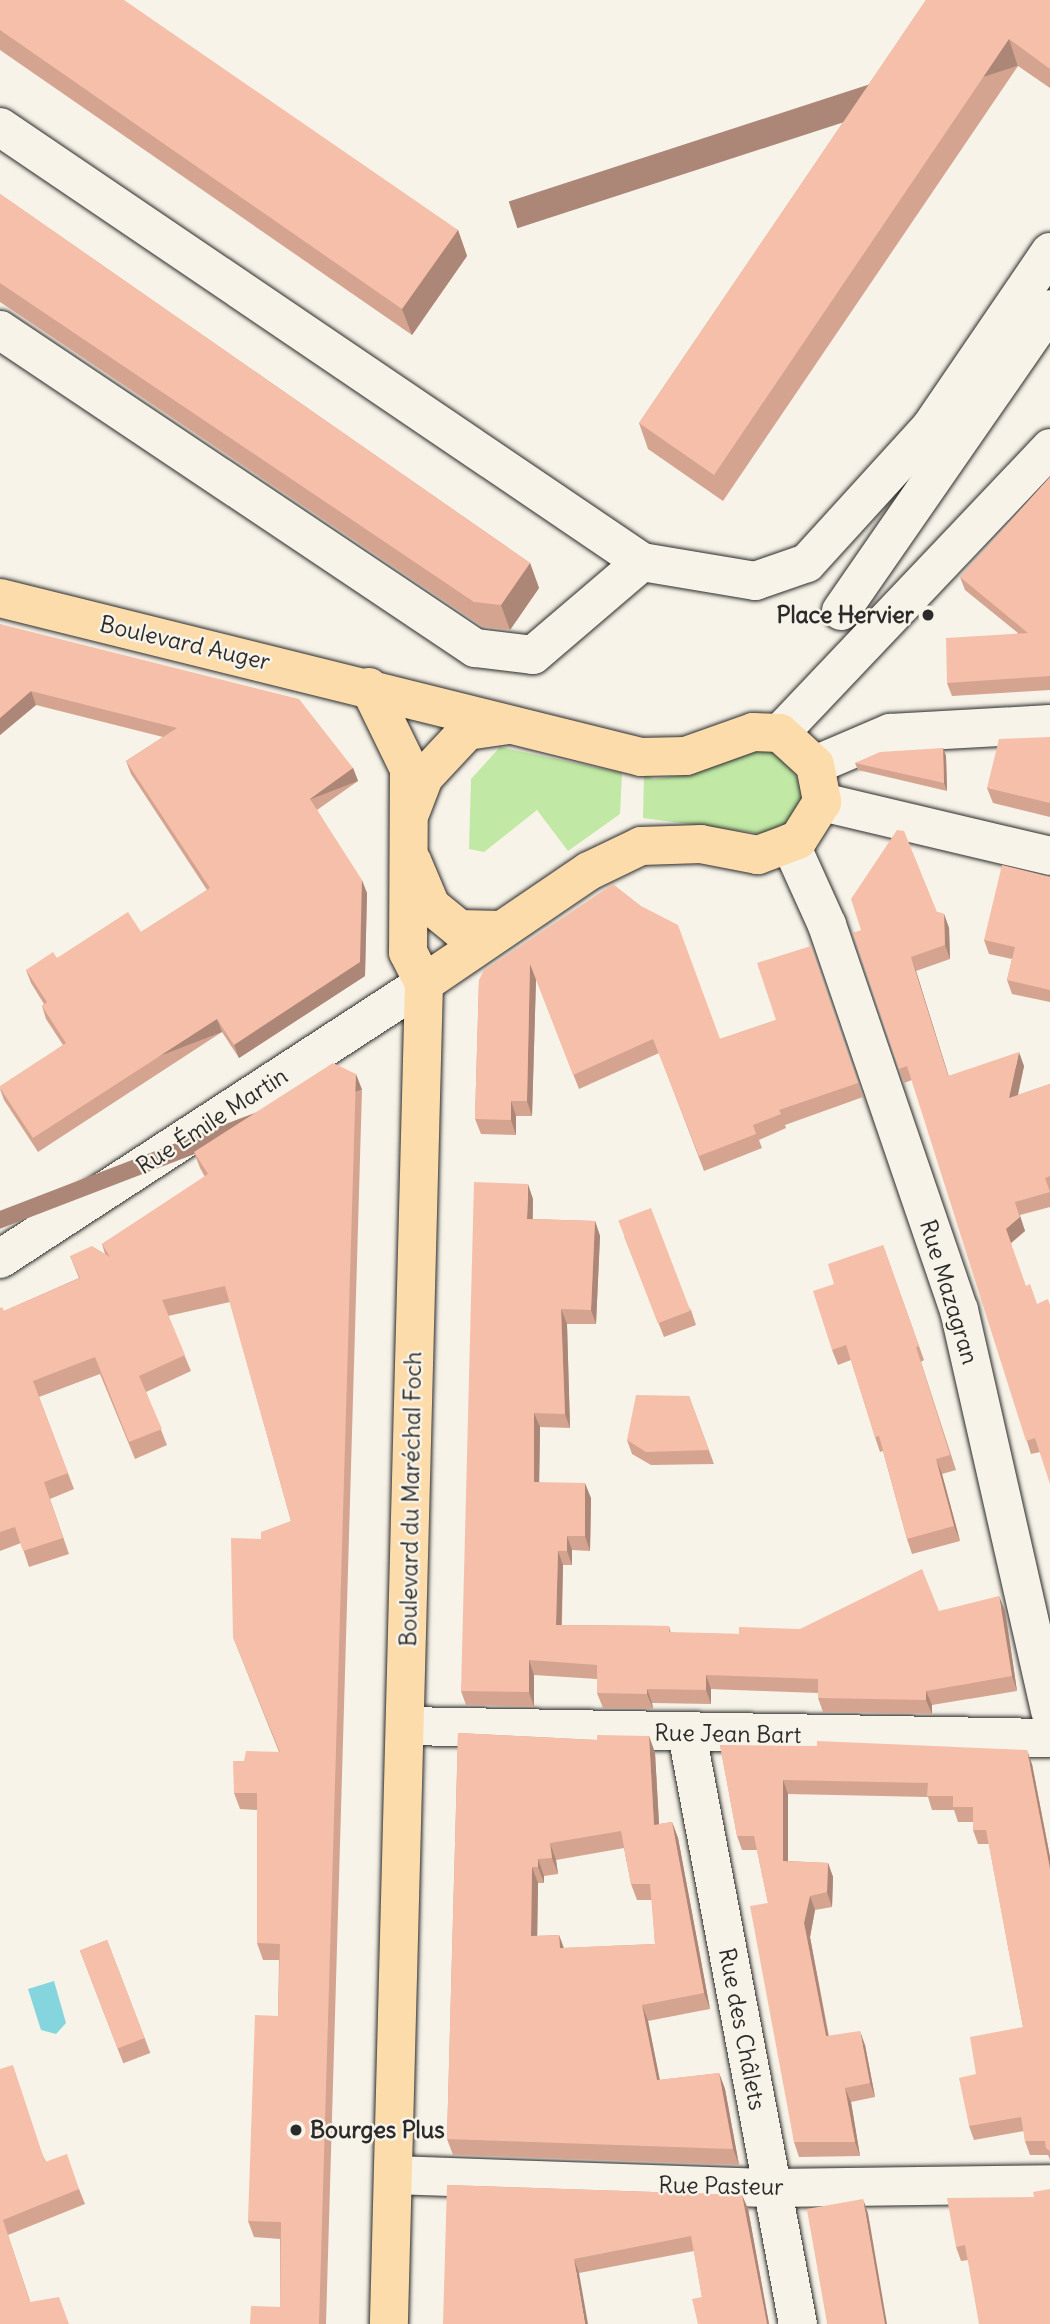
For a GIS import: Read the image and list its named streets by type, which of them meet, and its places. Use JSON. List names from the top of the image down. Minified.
{"streets":{"main road":["Boulevard Auger","Boulevard du Maréchal Foch"],"street":["Rue Émile Martin","Rue Mazagran","Rue Jean Bart","Rue des Châlets","Rue Pasteur"]},"crossings":[["Boulevard Auger","Boulevard du Maréchal Foch"],["Rue Émile Martin","Boulevard du Maréchal Foch"],["Boulevard du Maréchal Foch","Rue Jean Bart"],["Boulevard du Maréchal Foch","Rue Pasteur"],["Rue Jean Bart","Rue des Châlets"],["Rue des Châlets","Rue Pasteur"]],"places":["Place Hervier","Bourges Plus"]}
